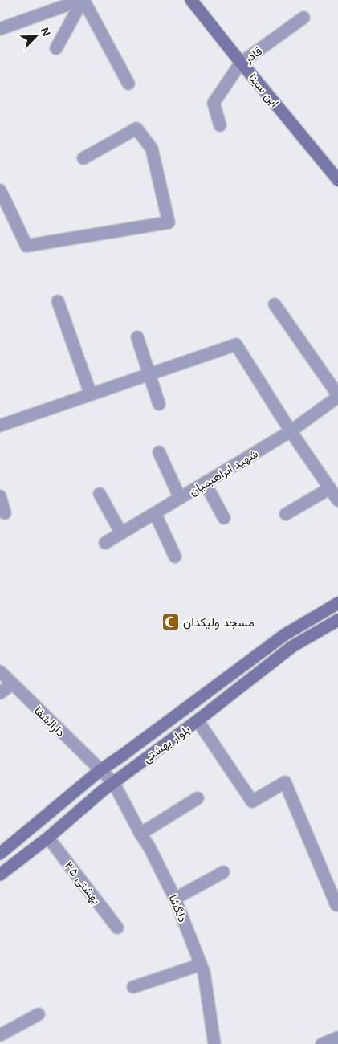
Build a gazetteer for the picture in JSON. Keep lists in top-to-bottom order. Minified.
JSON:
{"streets":{"main road":["ابن سینا","بلوار بهشتی"],"street":["قادر","شهید ابراهیمیان","دارالشفا","بهشتی ۳۵","دلگشا"]},"crossings":[["قادر","ابن سینا"],["دارالشفا","بلوار بهشتی"],["دارالشفا","دلگشا"],["بلوار بهشتی","بهشتی ۳۵"],["بلوار بهشتی","دلگشا"]],"places":{"mosque":["مسجد ولیکدان"]},"north":"top right"}
